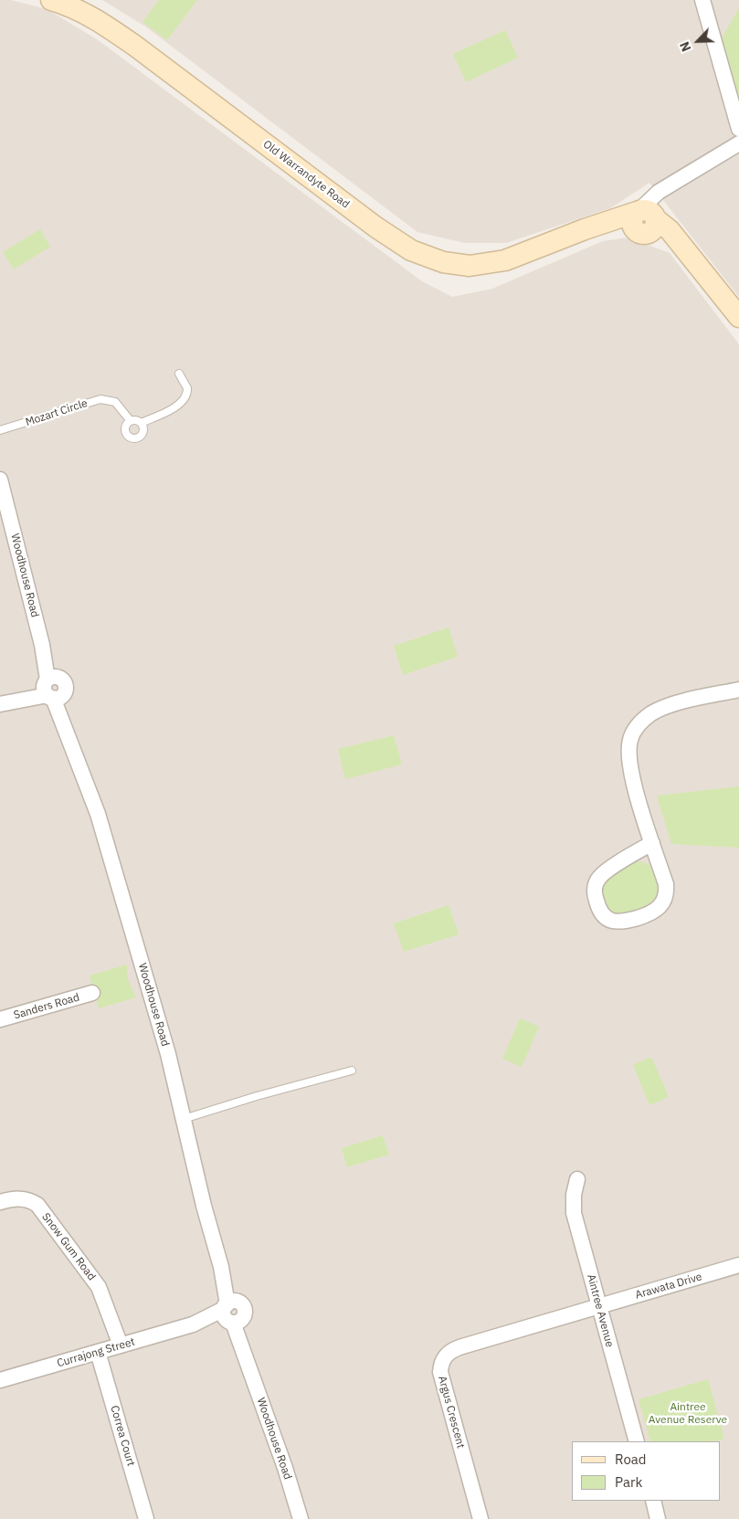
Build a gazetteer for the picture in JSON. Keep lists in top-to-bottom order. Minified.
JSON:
{"streets":{"main road":["Old Warrandyte Road"],"street":["Woodhouse Road","Sanders Road","Snow Gum Road","Arawata Drive","Aintree Avenue","Currajong Street","Argus Crescent","Correa Court"],"lane":["Mozart Circle"]},"crossings":[["Woodhouse Road","Currajong Street"],["Snow Gum Road","Currajong Street"],["Arawata Drive","Aintree Avenue"],["Arawata Drive","Argus Crescent"],["Aintree Avenue","Argus Crescent"],["Currajong Street","Correa Court"]],"parks":["Aintree Avenue Reserve"],"legend":["Road","Park"],"north":"bottom left"}
